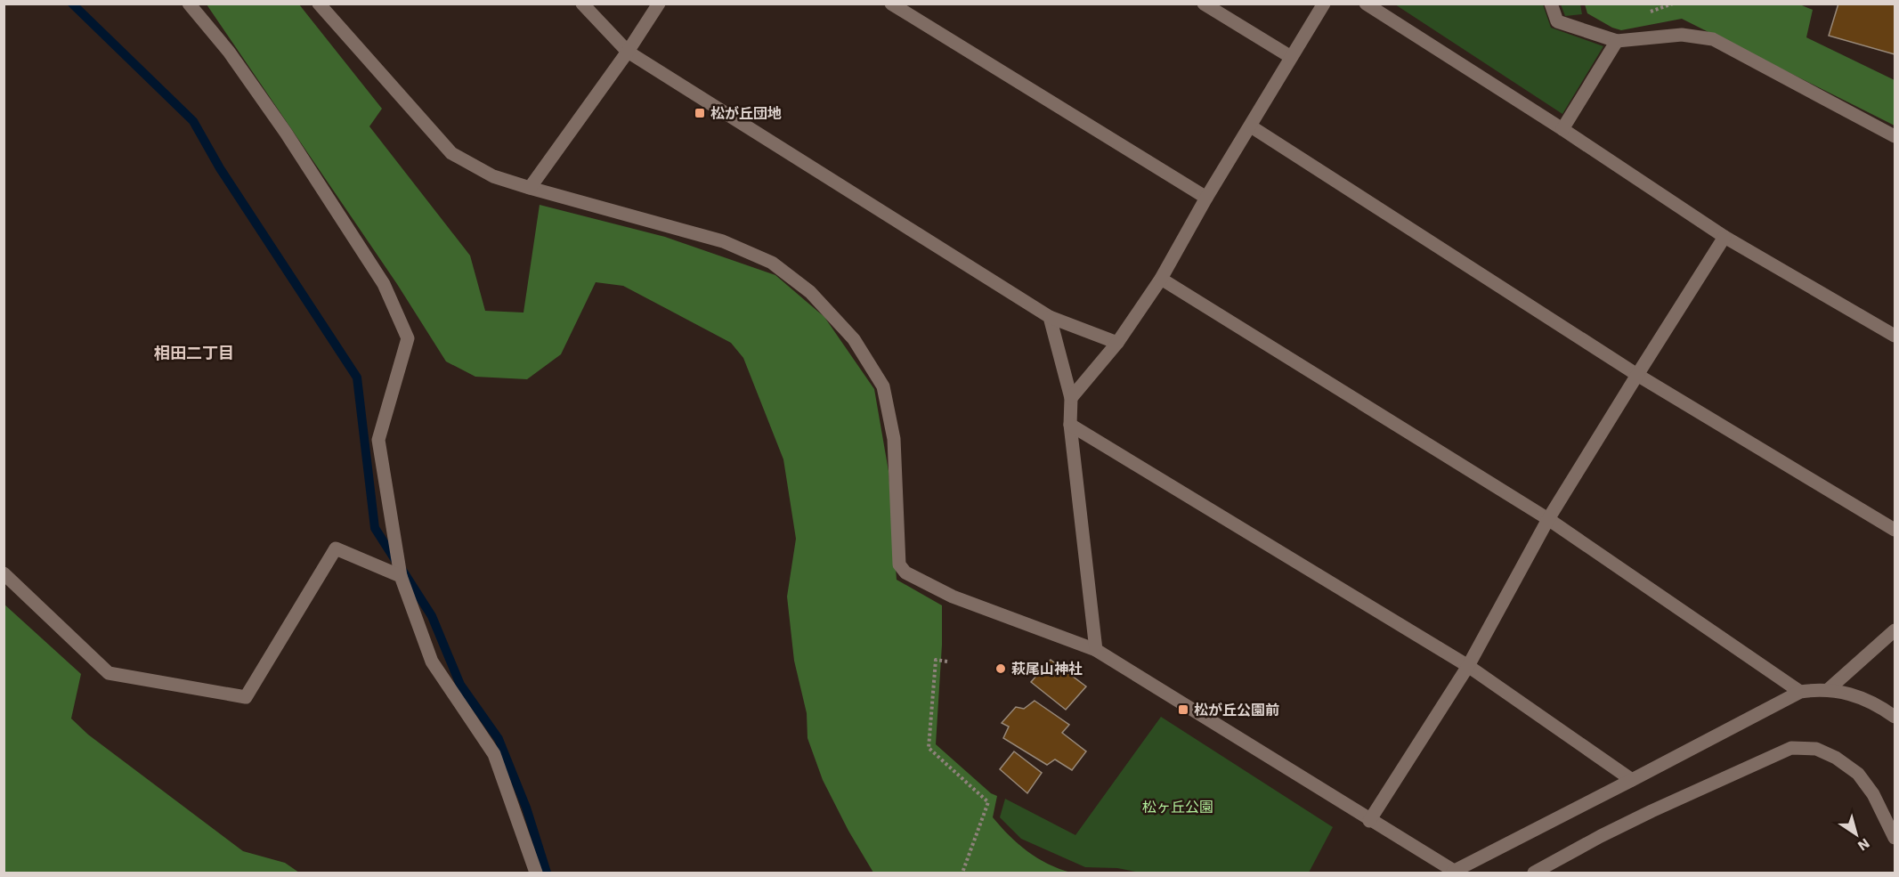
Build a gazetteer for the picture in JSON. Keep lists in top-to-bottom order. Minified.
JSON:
{"districts":["相田二丁目"],"parks":["松ヶ丘公園"],"places":{"transit":["松が丘団地","松が丘公園前"],"other":["萩尾山神社"]},"north":"bottom right"}
